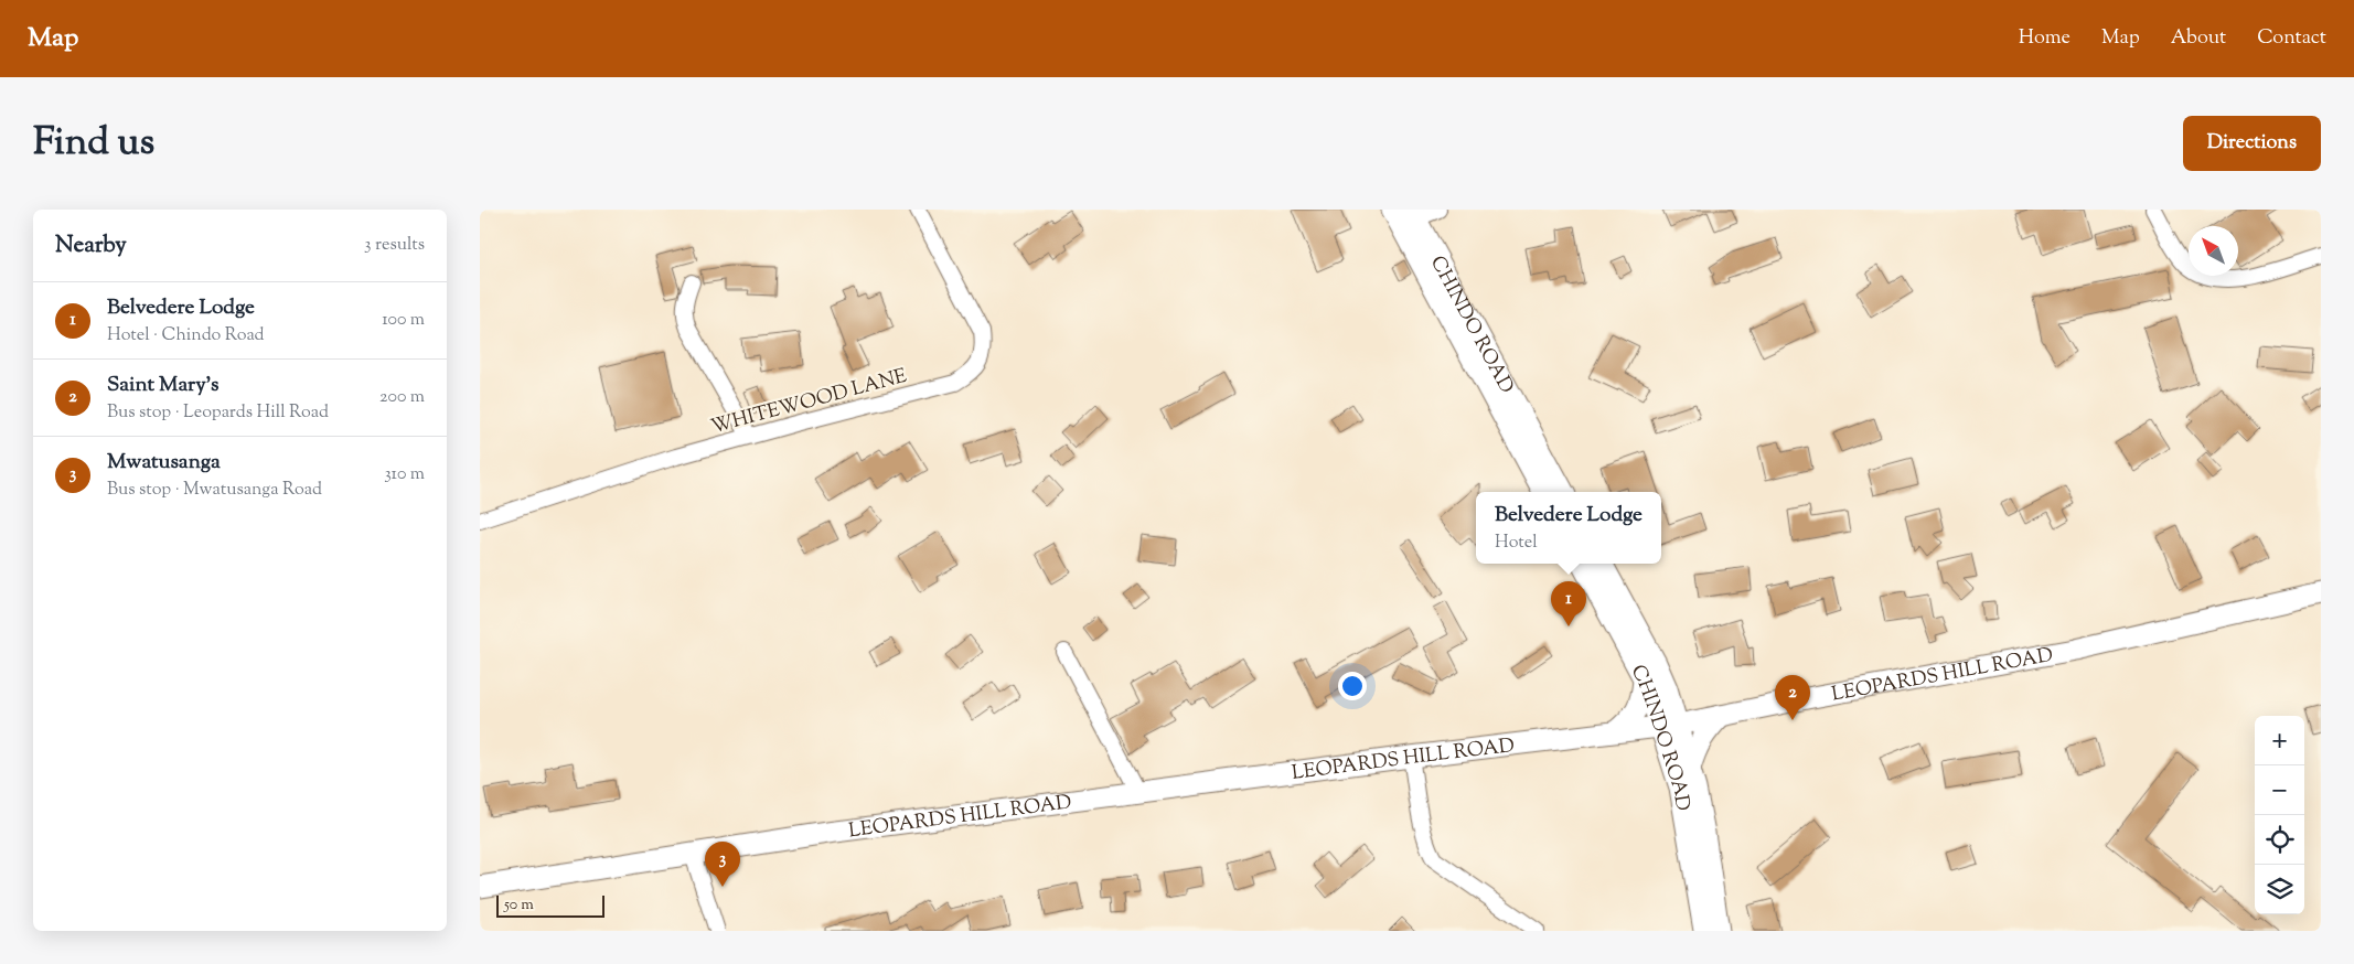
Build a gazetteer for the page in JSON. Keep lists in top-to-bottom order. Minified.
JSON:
{"streets":{"main road":["CHINDO ROAD","LEOPARDS HILL ROAD"],"street":["WHITEWOOD LANE"]},"crossings":[["CHINDO ROAD","LEOPARDS HILL ROAD"]],"scale_bar":"50 m","north":"top left","page":{"header":"Map","nav":["Home","Map","About","Contact"],"title":"Find us","buttons":"Directions","heading":["Nearby","3 results"],"list":[{"mark":"1","name":"Belvedere Lodge","note":"Hotel · Chindo Road","value":"100 m"},{"mark":"2","name":"Saint Mary's","note":"Bus stop · Leopards Hill Road","value":"200 m"},{"mark":"3","name":"Mwatusanga","note":"Bus stop · Mwatusanga Road","value":"310 m"}],"popup":["Belvedere Lodge","Hotel"],"pins":["1","2","3"],"map_buttons":["+","−"],"scale":"50 m"}}
